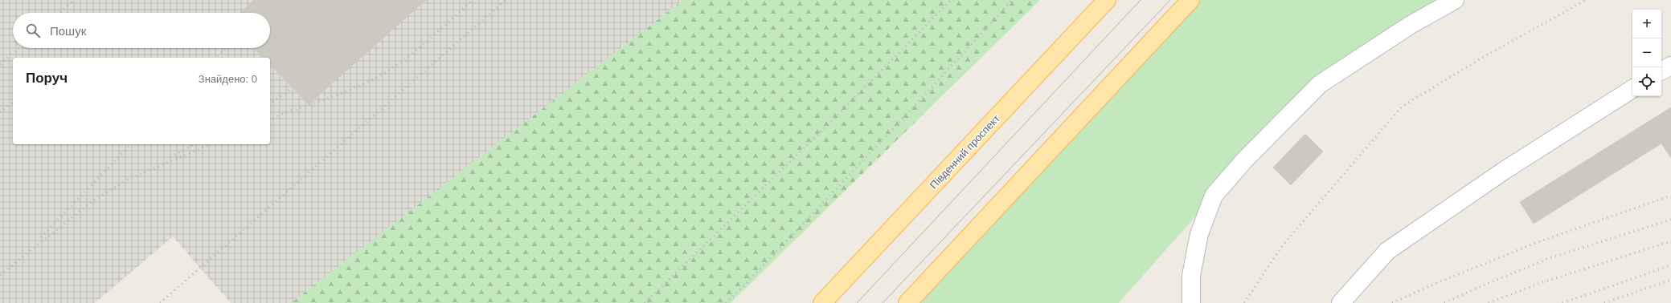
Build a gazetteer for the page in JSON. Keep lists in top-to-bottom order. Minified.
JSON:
{"streets":{"main road":["Південний проспект"]},"page":{"map_buttons":["+","−"],"search":"Пошук","heading":["Поруч","Знайдено: 0"]}}
